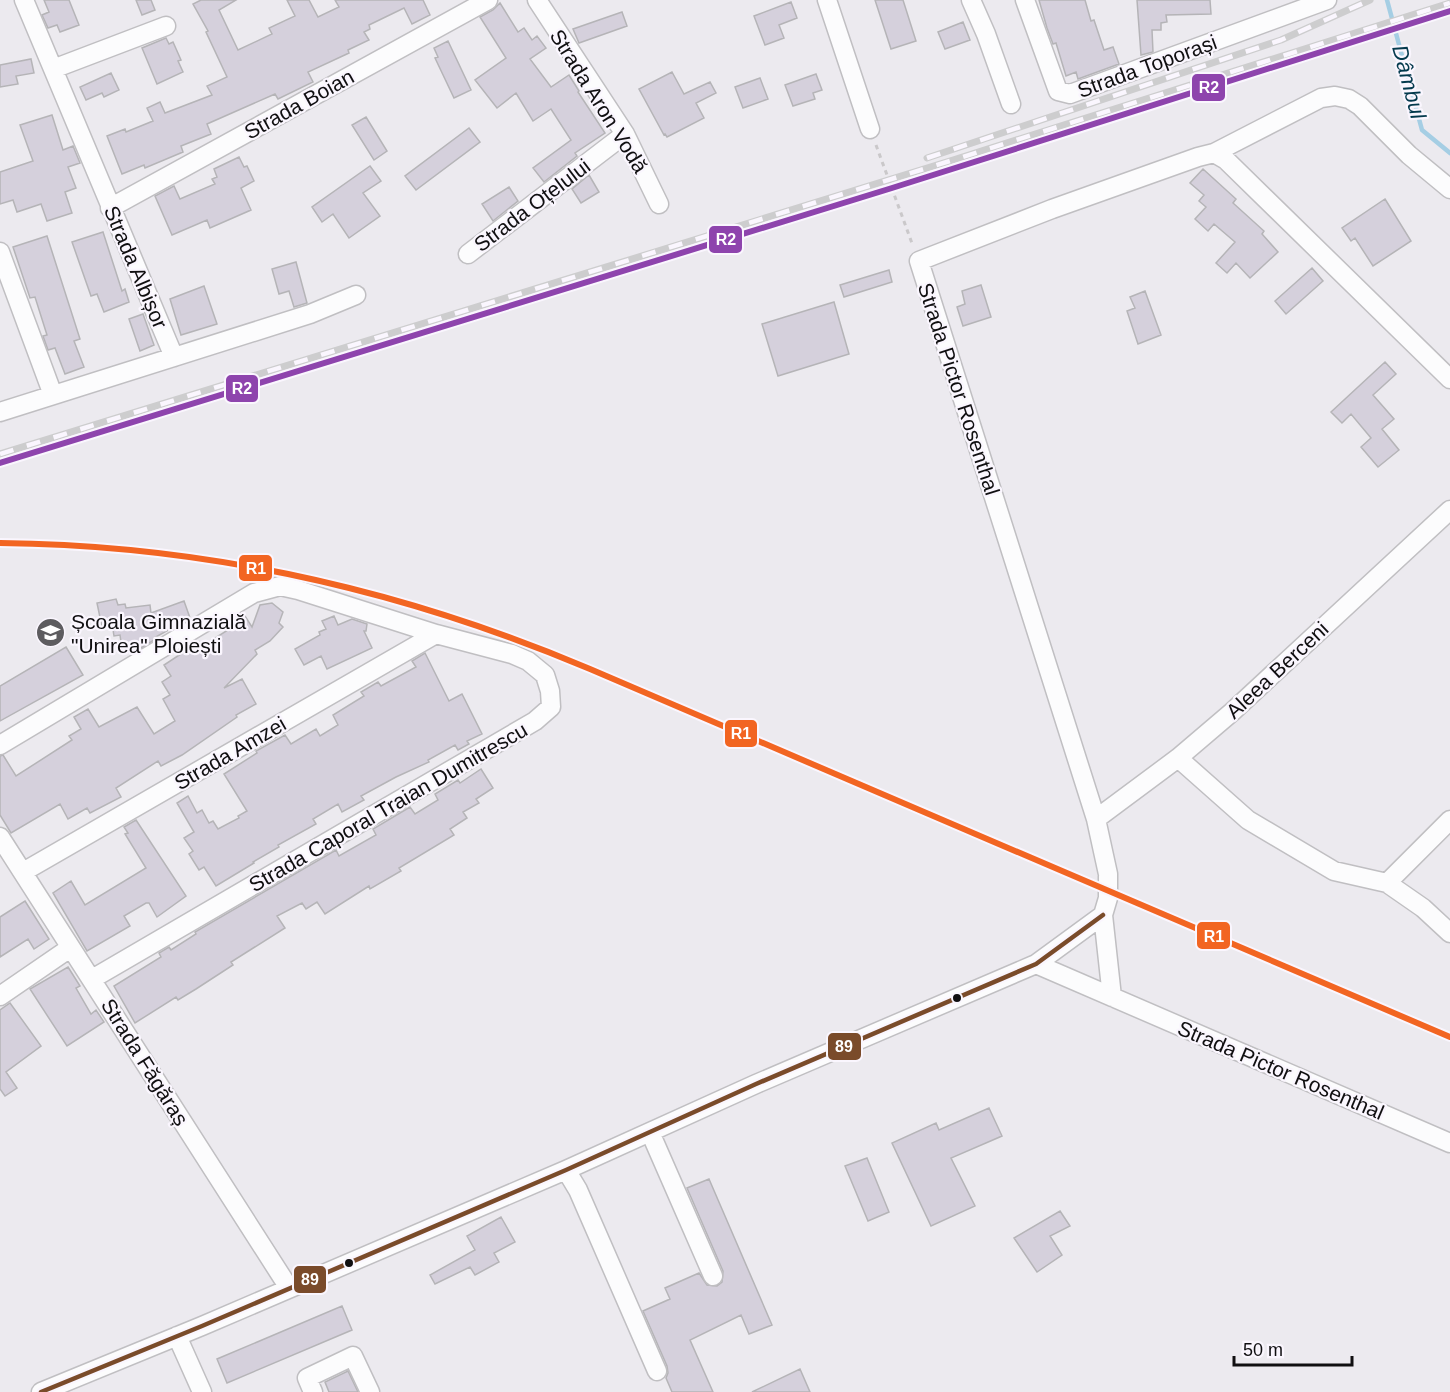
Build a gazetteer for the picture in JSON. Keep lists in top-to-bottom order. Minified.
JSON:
{"streets":{"street":["Strada Toporași","Strada Aron Vodă","Strada Boian","Strada Oțelului","Strada Albișor","Strada Pictor Rosenthal","Aleea Berceni","Strada Amzei","Strada Caporal Traian Dumitrescu","Strada Făgăraș"]},"crossings":[["Strada Aron Vodă","Strada Oțelului"],["Strada Boian","Strada Albișor"],["Strada Pictor Rosenthal","Aleea Berceni"],["Strada Amzei","Strada Caporal Traian Dumitrescu"],["Strada Amzei","Strada Făgăraș"],["Strada Caporal Traian Dumitrescu","Strada Făgăraș"]],"water":["Dâmbul"],"places":{"school or university":["Școala Gimnazială \"Unirea\" Ploiești"]},"lines":["transit line R2","transit line R1","transit line 89"],"scale_bar":"50 m"}
